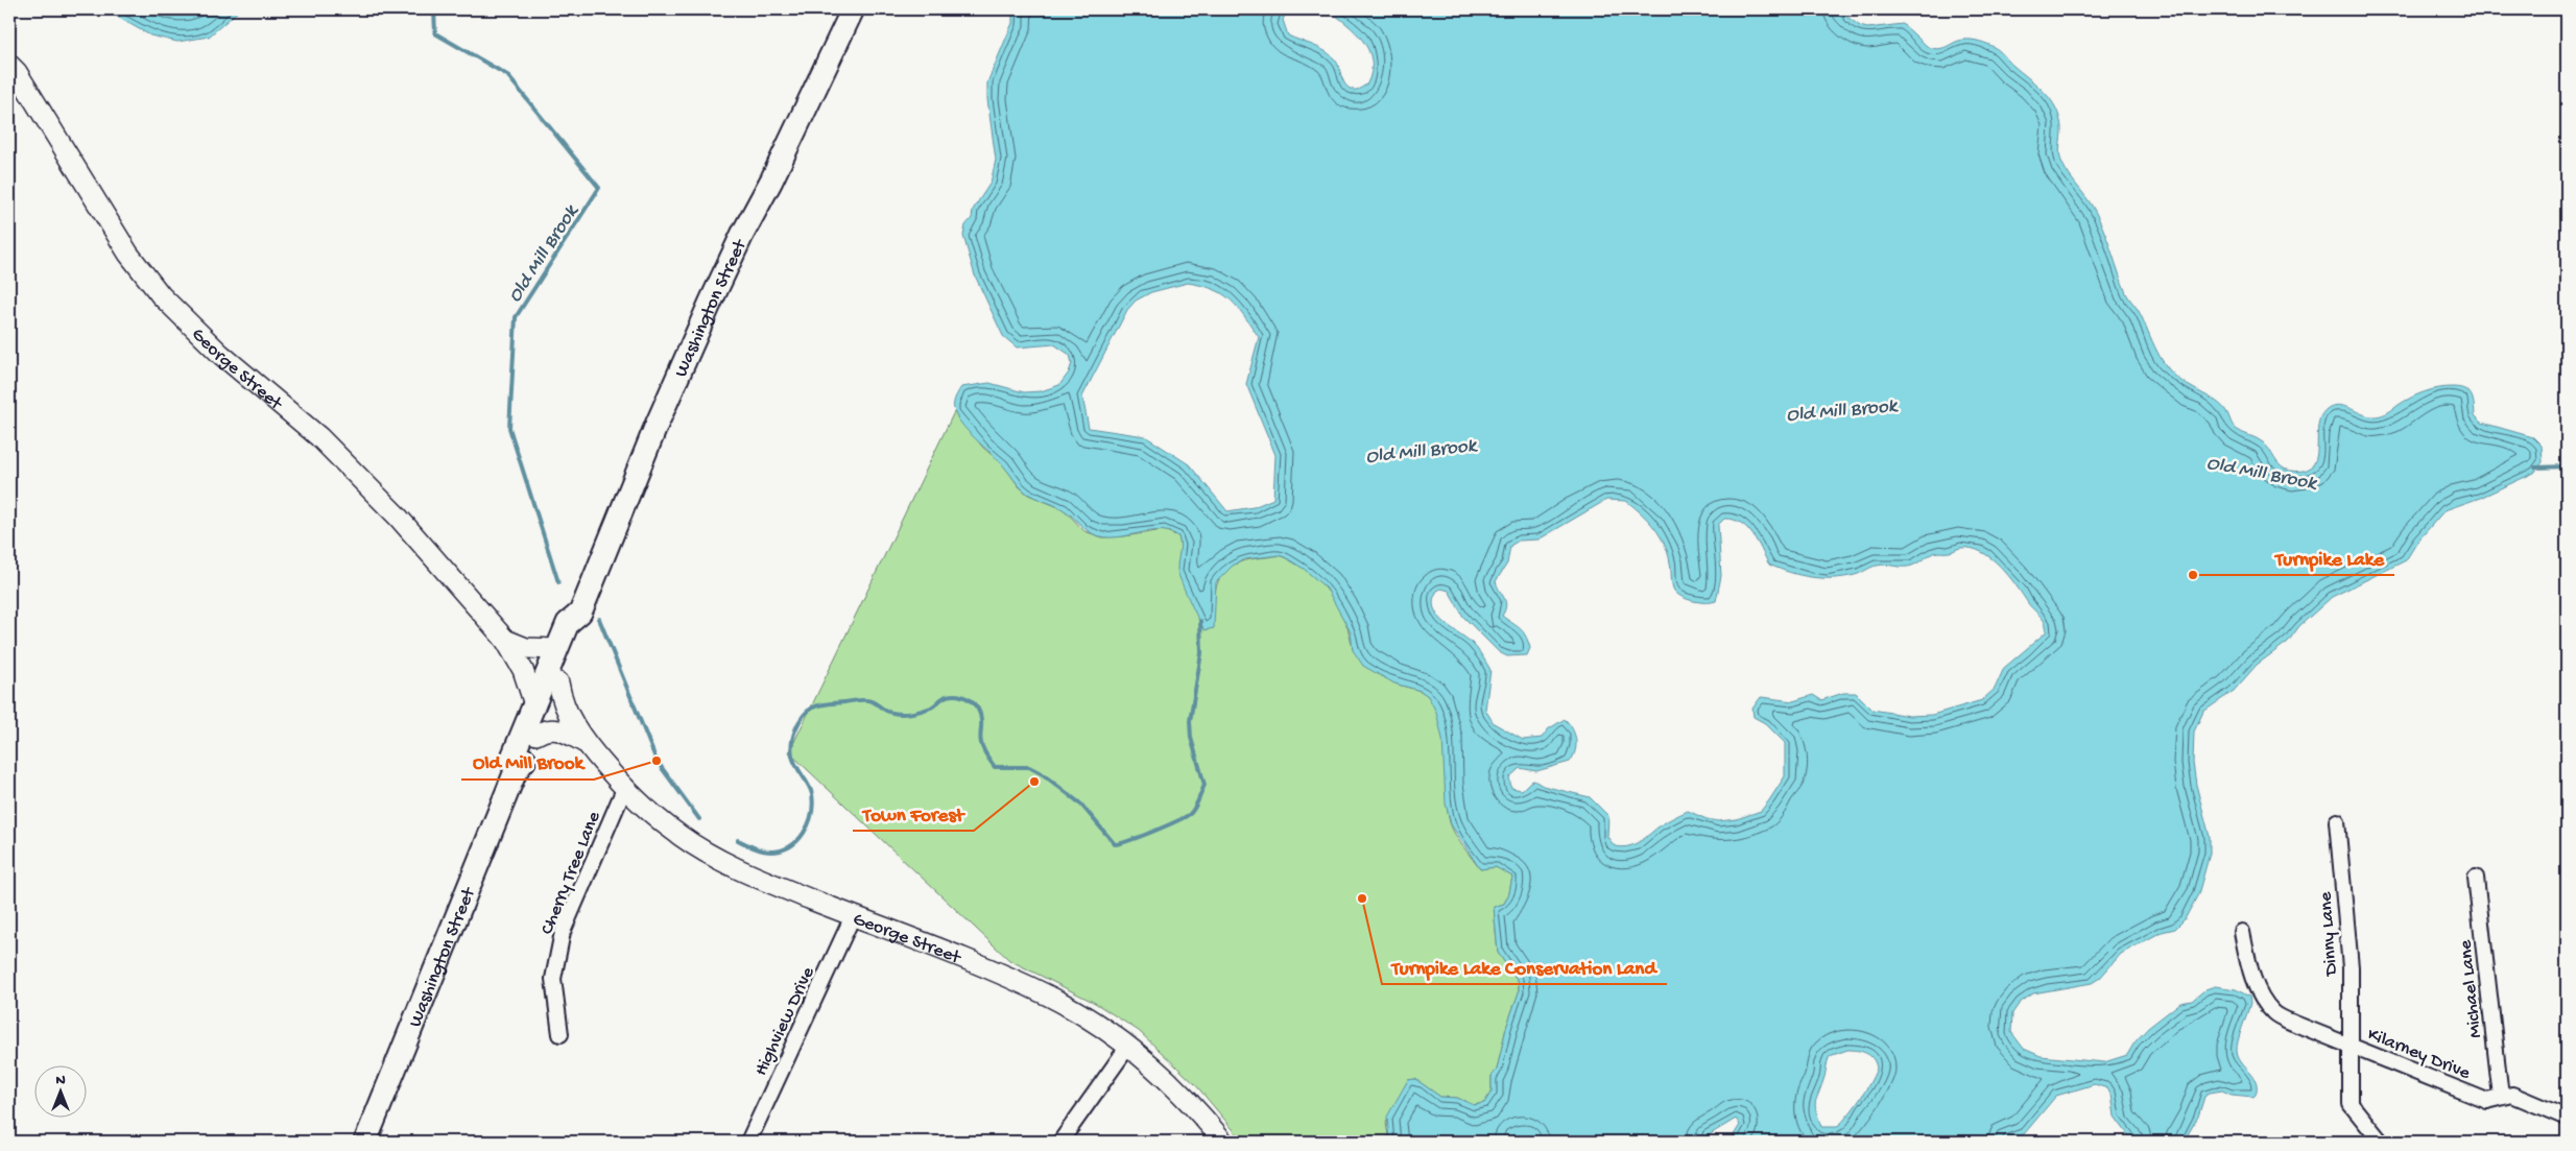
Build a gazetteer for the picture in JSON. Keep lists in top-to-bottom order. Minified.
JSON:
{"streets":{"main road":["Washington Street"],"street":["George Street","Cherry Tree Lane","Dinny Lane","Michael Lane","Highview Drive","Kilarney Drive"]},"crossings":[["Washington Street","George Street"],["George Street","Cherry Tree Lane"],["George Street","Highview Drive"],["Dinny Lane","Kilarney Drive"],["Michael Lane","Kilarney Drive"]],"water":["Old Mill Brook"],"places":["Turnpike Lake","Old Mill Brook","Town Forest","Turnpike Lake Conservation Land"],"north":"top"}
